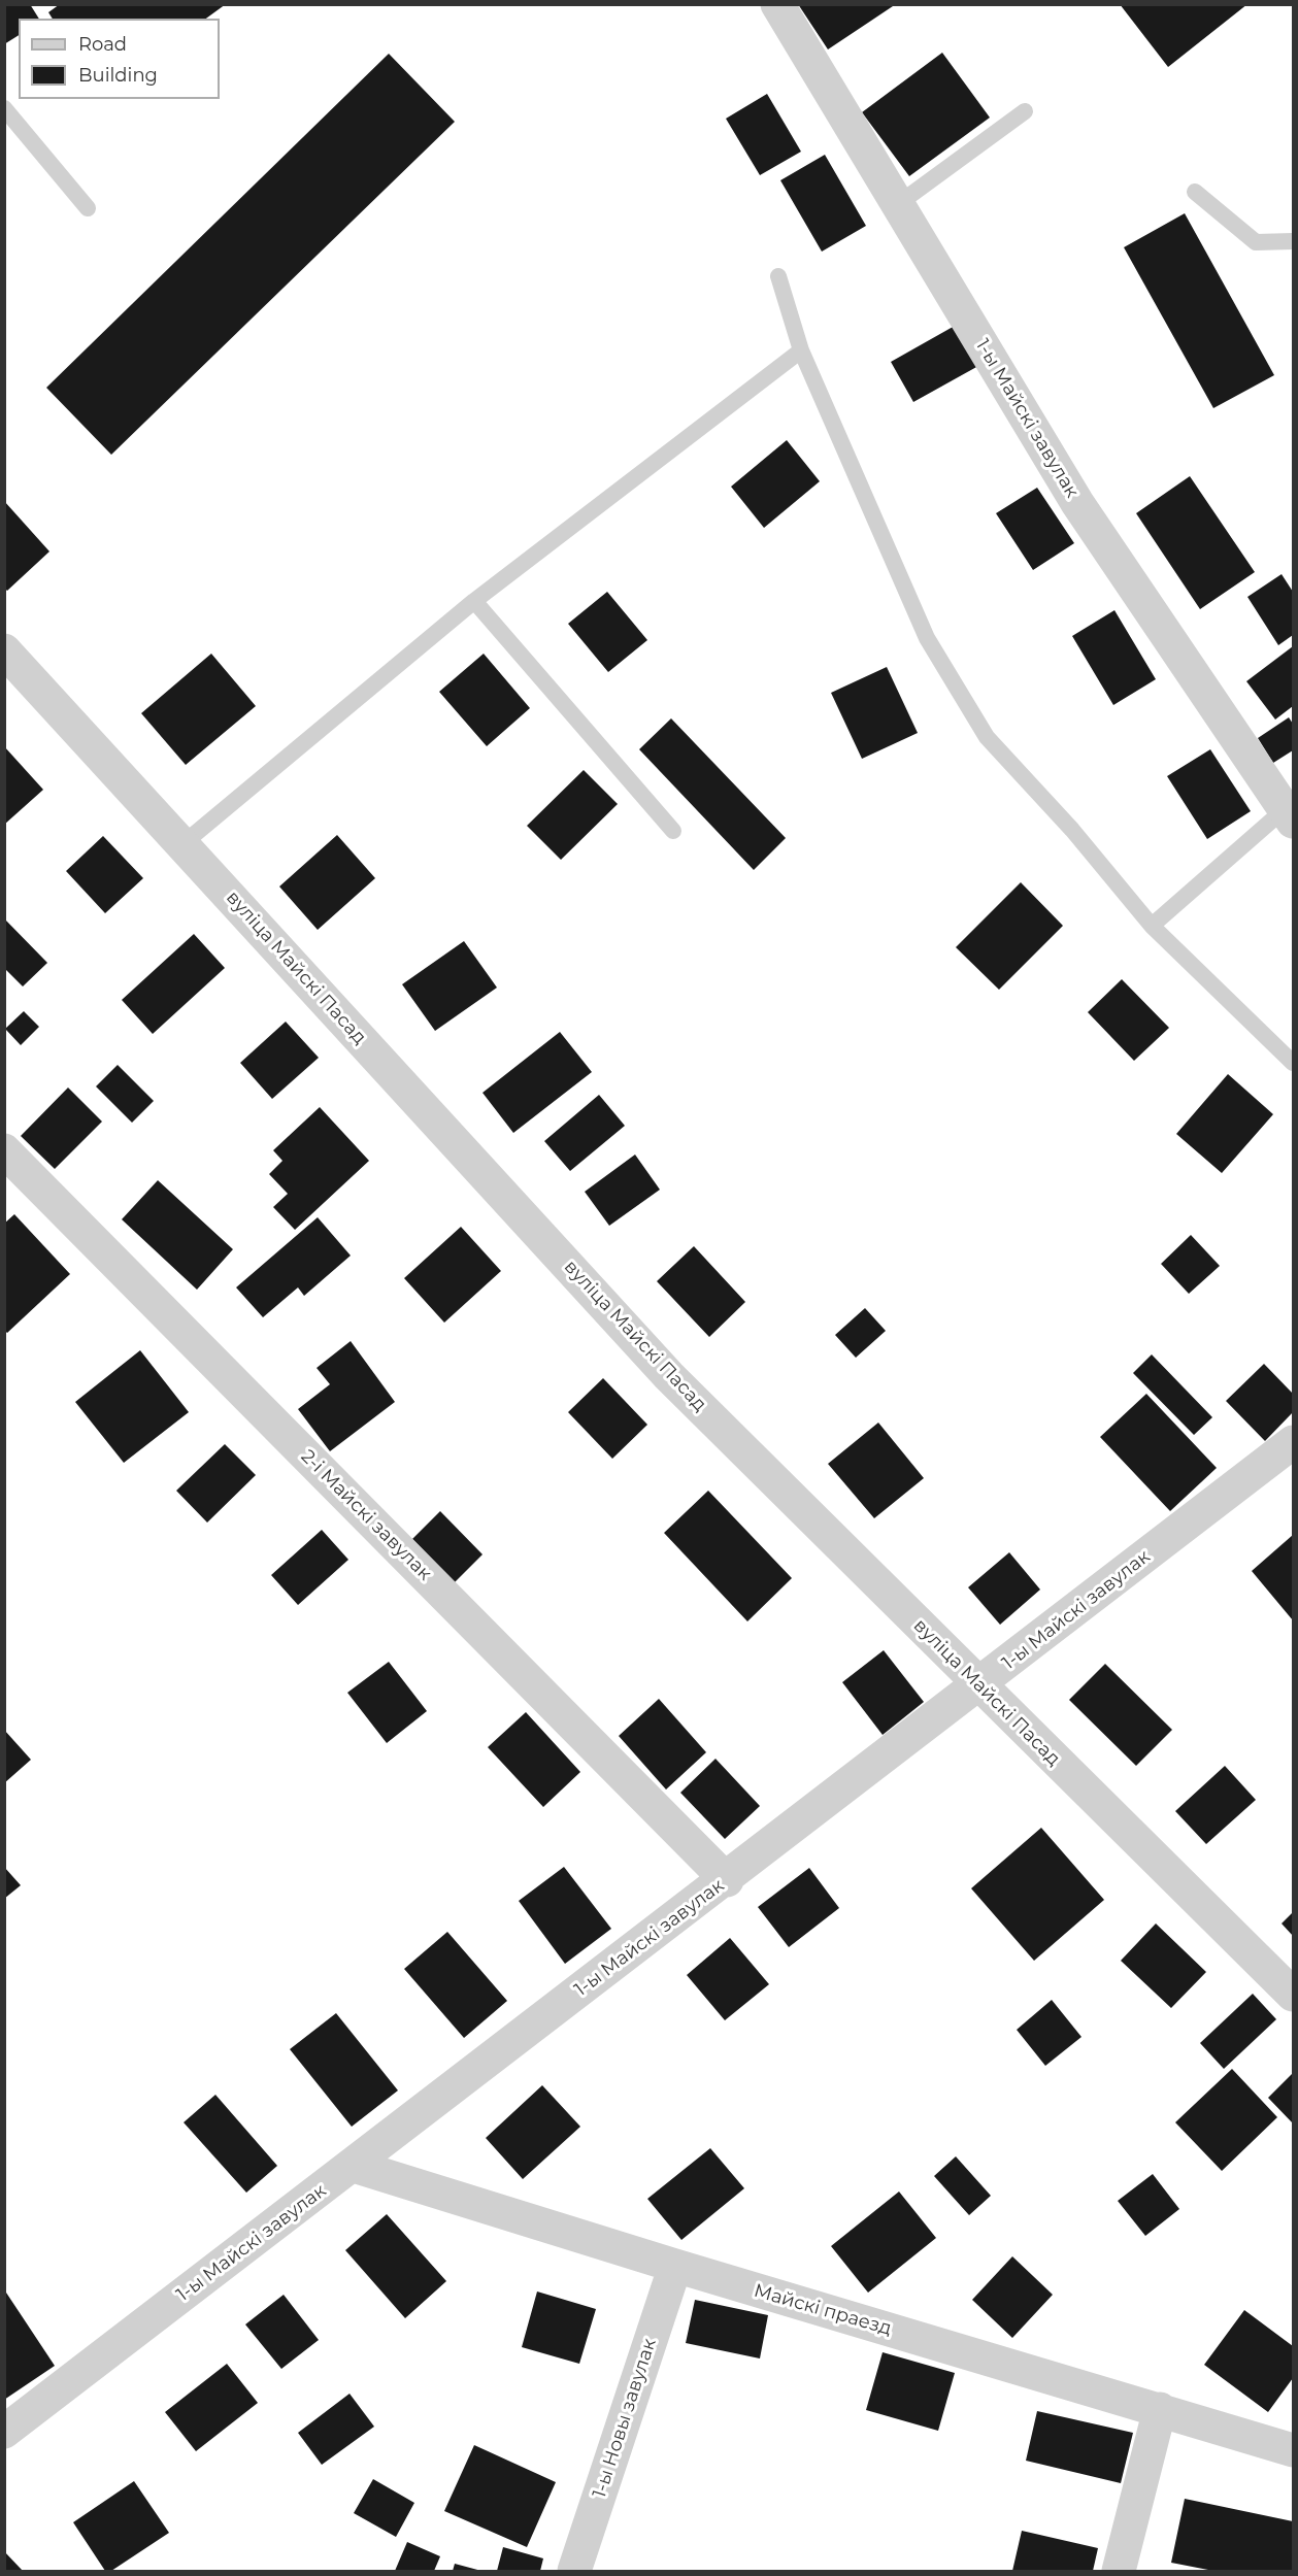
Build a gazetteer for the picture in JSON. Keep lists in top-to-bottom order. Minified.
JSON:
{"streets":{"street":["1-ы Майскі завулак","вуліца Майскі Пасад","2-і Майскі завулак","Майскі праезд","1-ы Новы завулак"]},"crossings":[["1-ы Майскі завулак","вуліца Майскі Пасад"],["1-ы Майскі завулак","2-і Майскі завулак"],["1-ы Майскі завулак","Майскі праезд"],["Майскі праезд","1-ы Новы завулак"]],"legend":["Road","Building"]}
